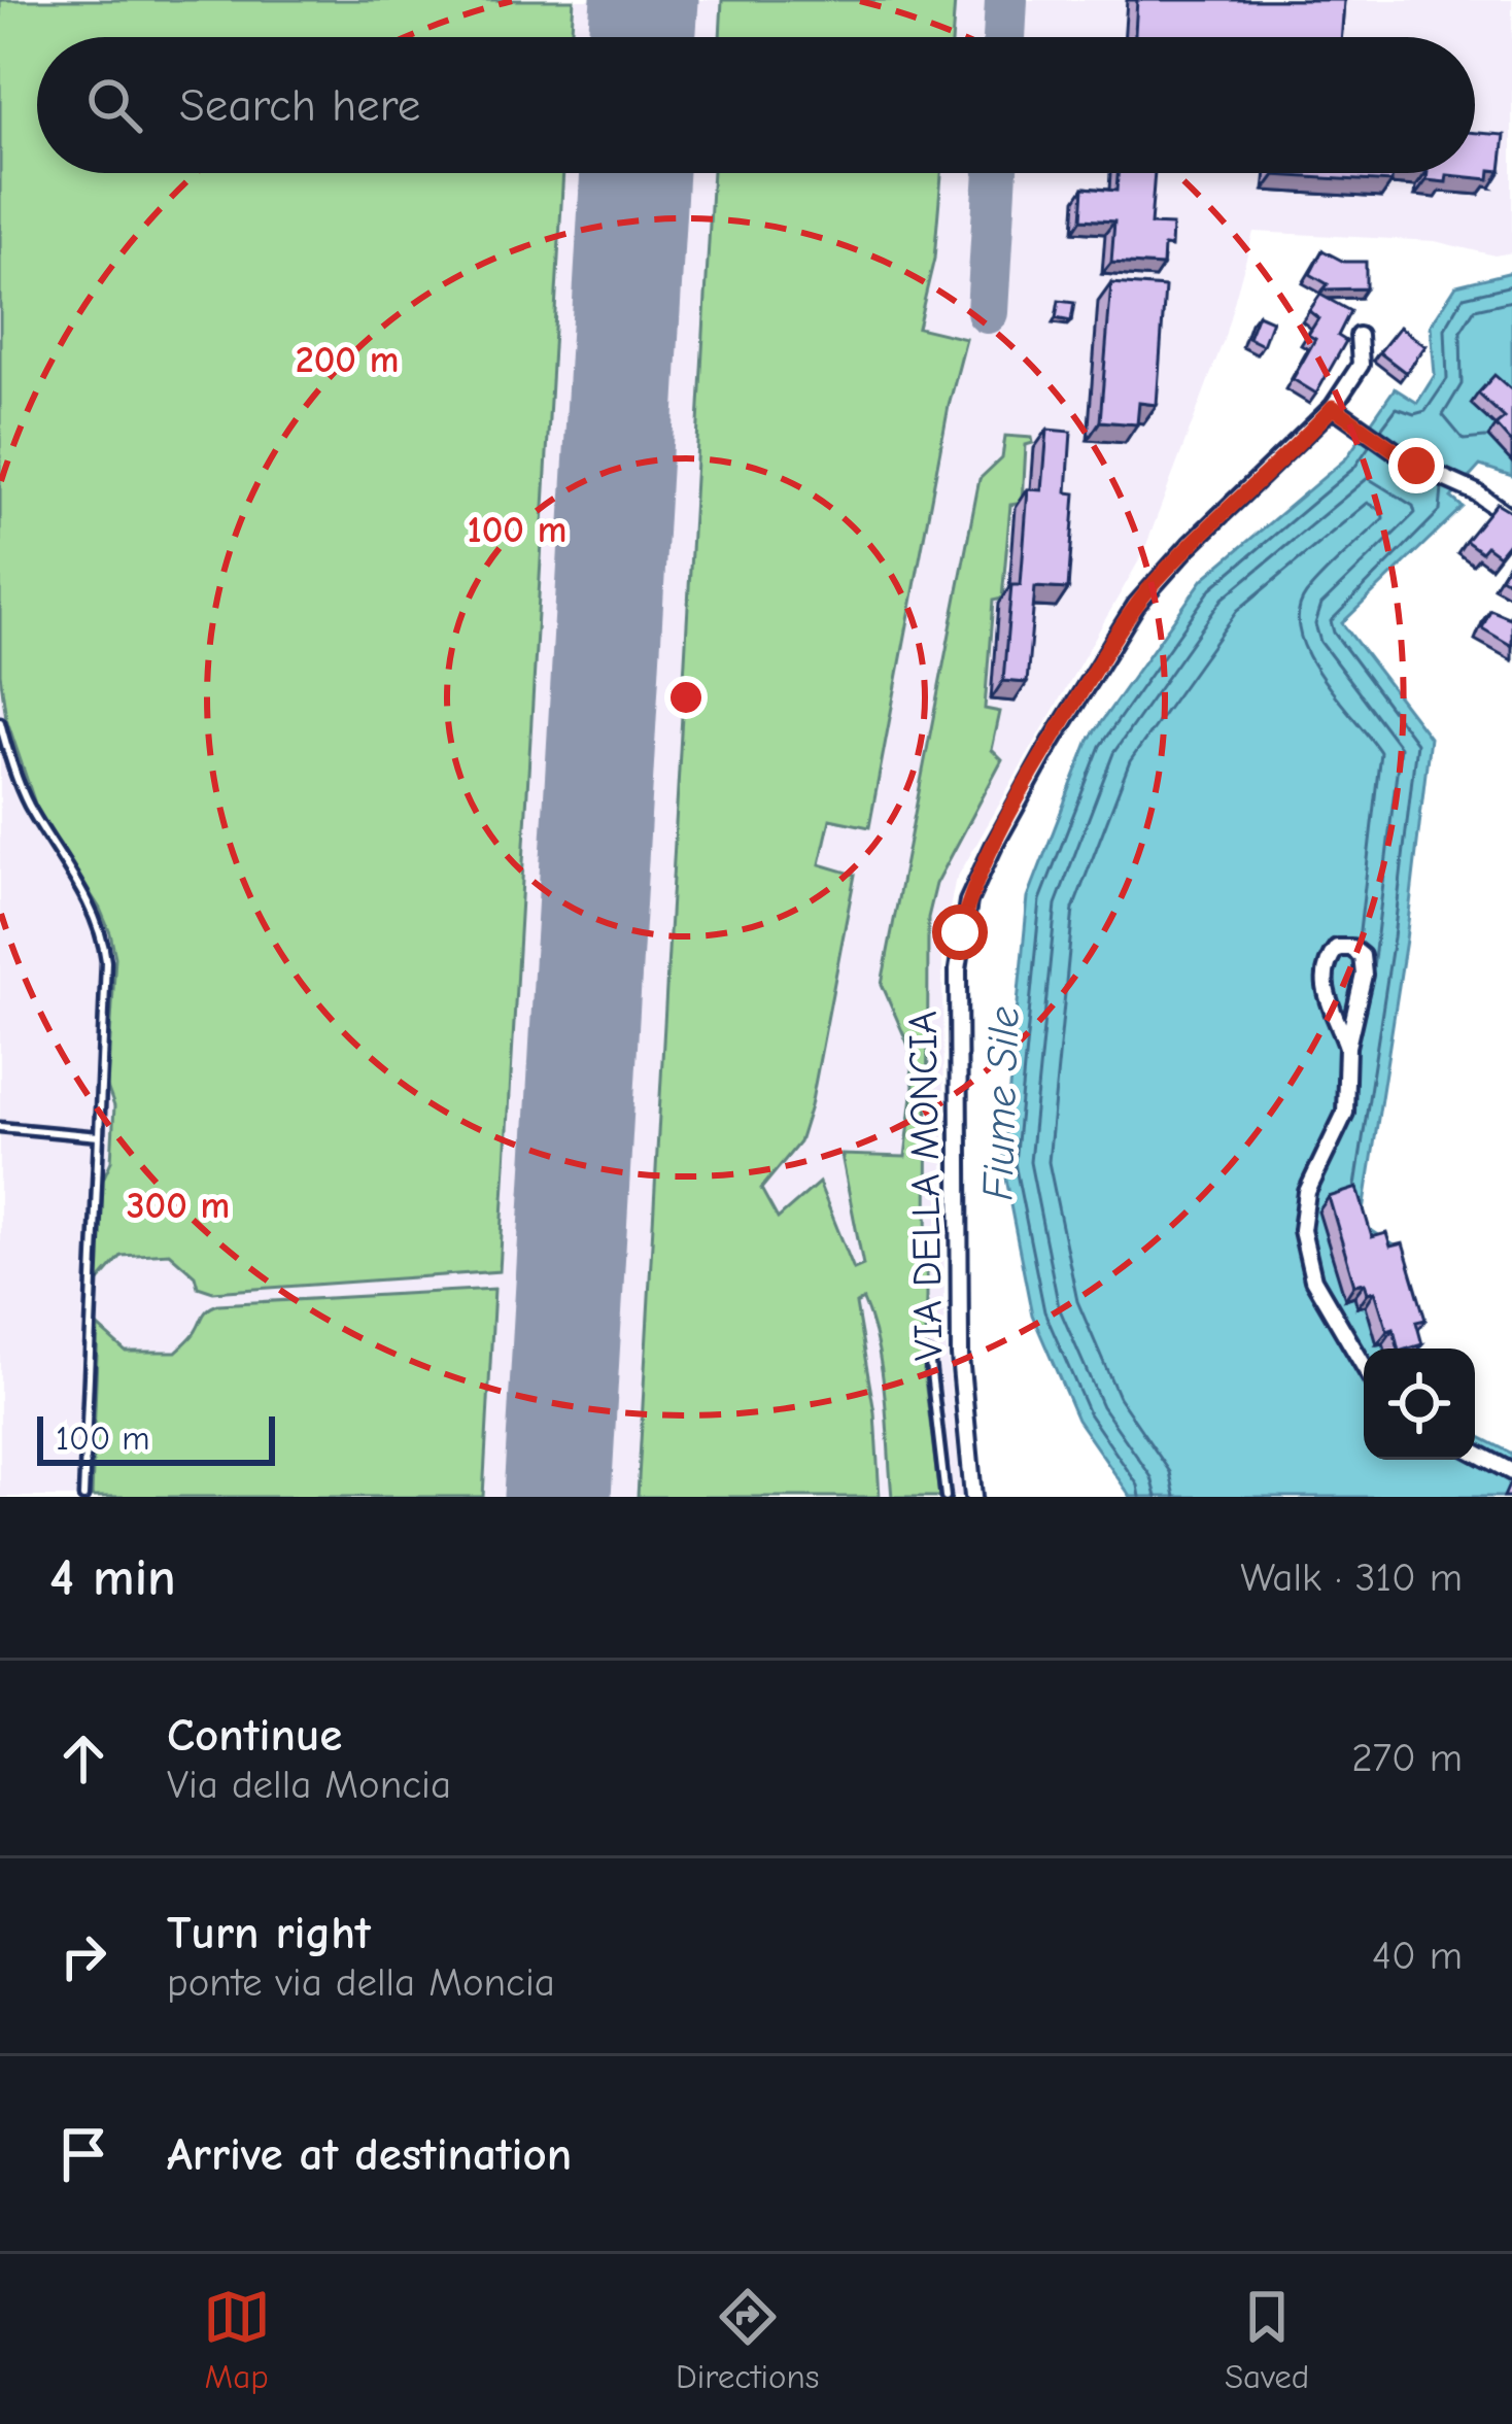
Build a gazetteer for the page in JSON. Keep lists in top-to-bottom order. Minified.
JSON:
{"streets":{"street":["VIA DELLA MONCIA"]},"water":["Fiume Sile"],"scale_bar":"100 m","page":{"search":"Search here","scale":"100 m","heading":["4 min","Walk · 310 m"],"list":[["Continue","Via della Moncia","270 m"],["Turn right","ponte via della Moncia","40 m"],"Arrive at destination"],"nav":["Map","Directions","Saved"]},"rings":["200 m","100 m","300 m"]}
